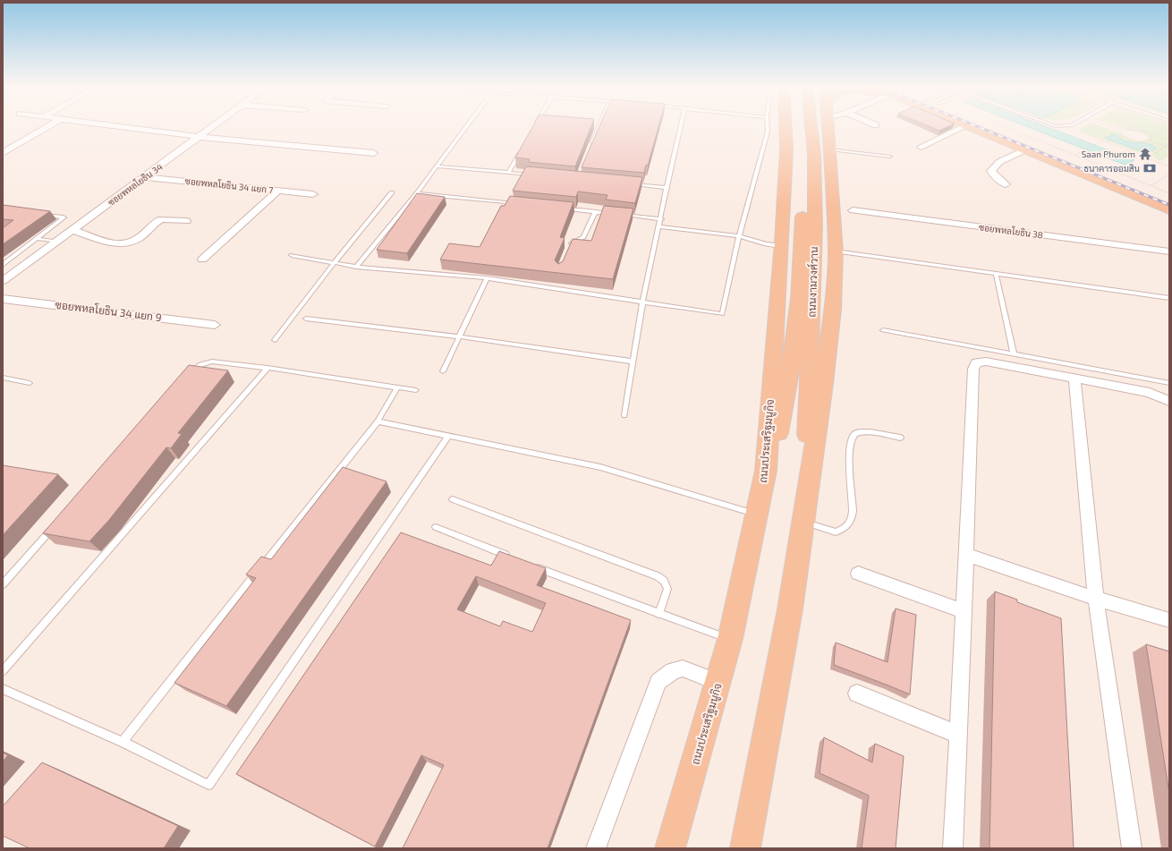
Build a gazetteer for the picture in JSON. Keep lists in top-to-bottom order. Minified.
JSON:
{"streets":{"main road":["ถนนงามวงศ์วาน","ถนนประเสริฐมนูกิจ"],"street":["ซอยพหลโยธิน 34","ซอยพหลโยธิน 34 แยก 7","ซอยพหลโยธิน 38","ซอยพหลโยธิน 34 แยก 9"]},"crossings":[["ซอยพหลโยธิน 34","ซอยพหลโยธิน 34 แยก 7"],["ถนนงามวงศ์วาน","ถนนประเสริฐมนูกิจ"]],"places":{"temple":["Saan Phurom"],"bank":["ธนาคารออมสิน"]}}
